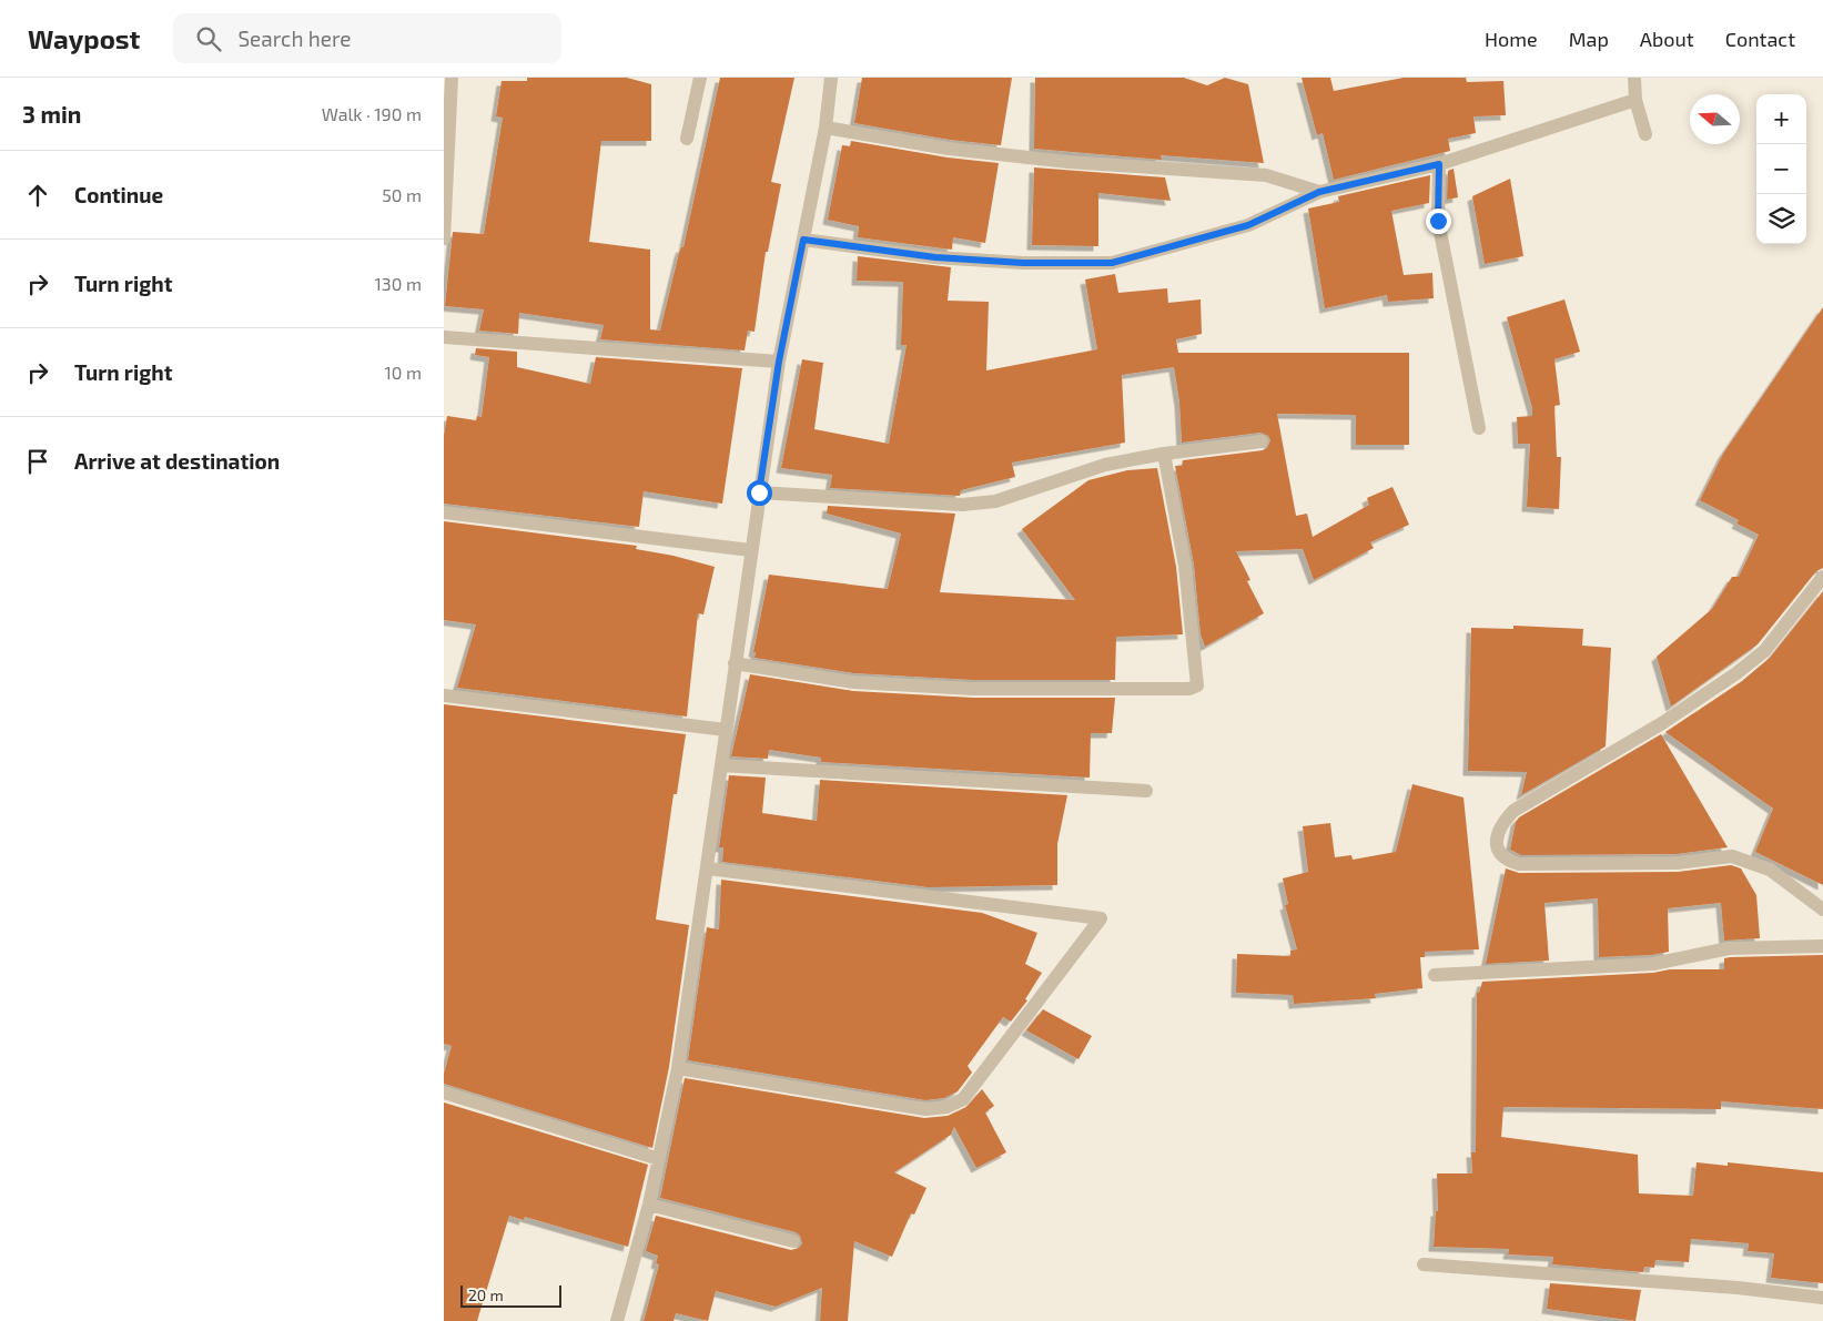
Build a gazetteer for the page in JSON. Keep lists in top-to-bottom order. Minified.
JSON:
{"scale_bar":"20 m","north":"left","page":{"header":"Waypost","search":"Search here","nav":["Home","Map","About","Contact"],"heading":["3 min","Walk · 190 m"],"map_buttons":["+","−"],"list":[["Continue","50 m"],["Turn right","130 m"],["Turn right","10 m"],"Arrive at destination"],"scale":"20 m"}}
